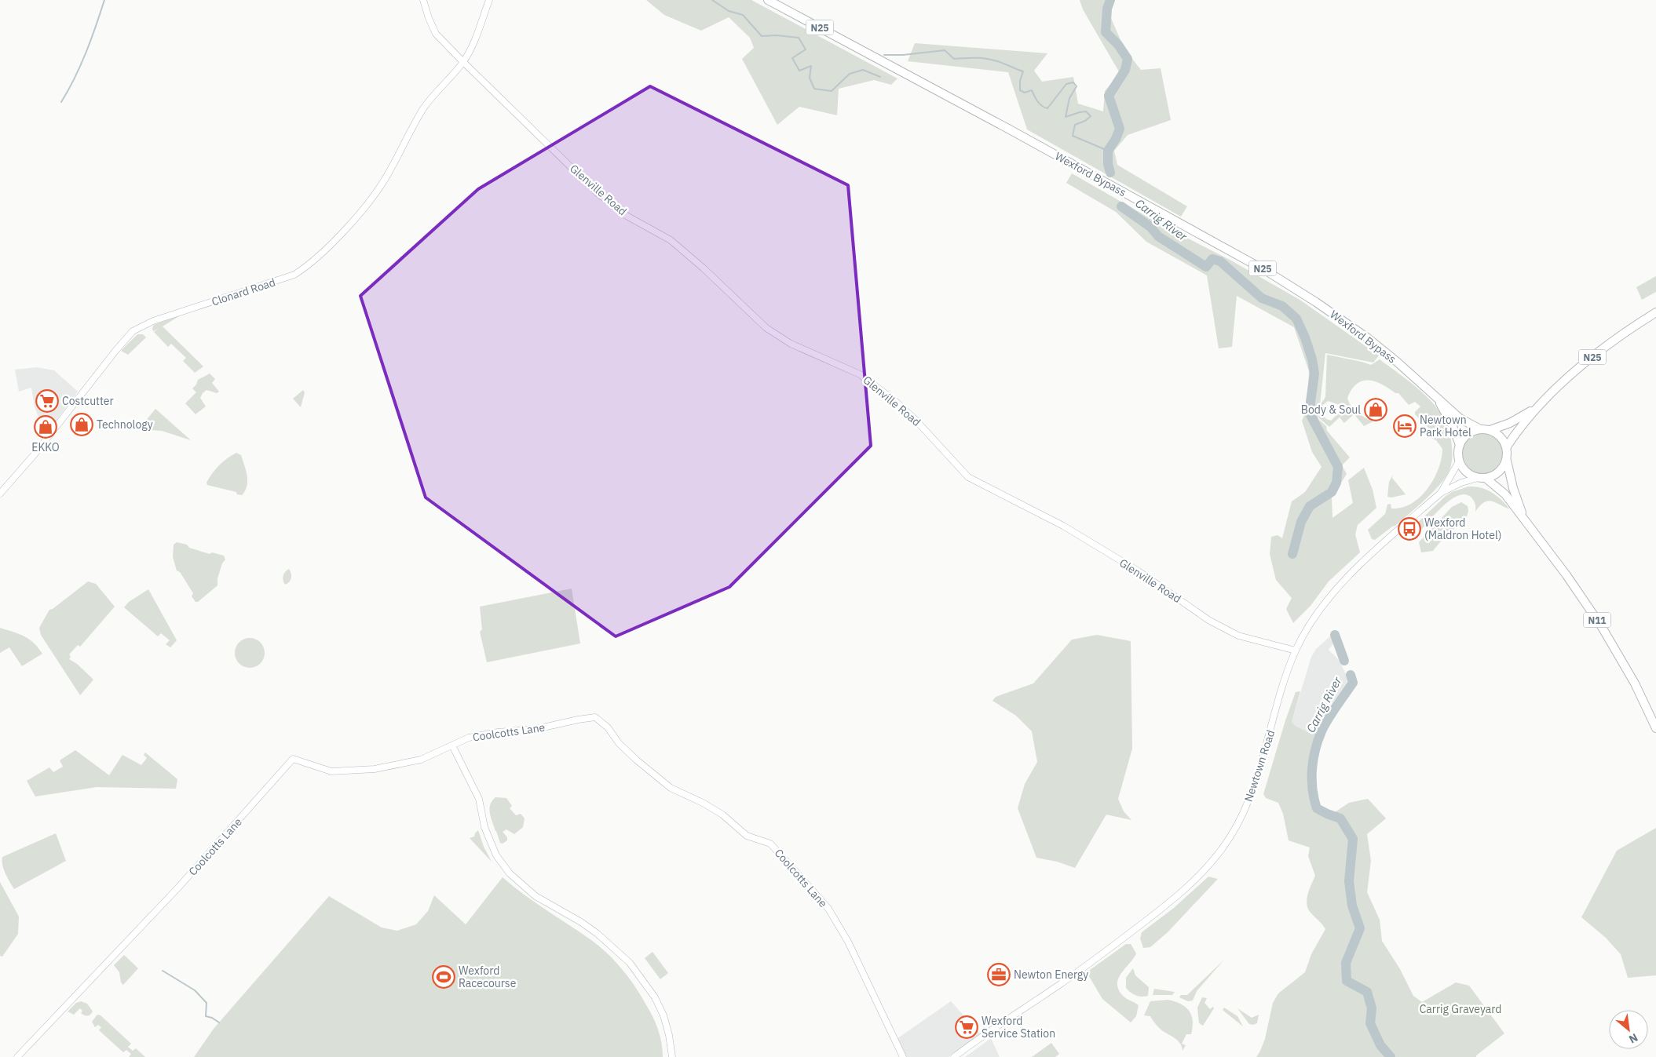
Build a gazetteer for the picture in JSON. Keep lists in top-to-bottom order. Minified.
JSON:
{"streets":{"highway":["N25","Wexford Bypass","N11"],"street":["Glenville Road","Clonard Road","Coolcotts Lane","Newtown Road"]},"crossings":[["N25","Wexford Bypass"],["N25","N11"],["N25","Newtown Road"],["Wexford Bypass","N11"],["Wexford Bypass","Newtown Road"],["Glenville Road","Clonard Road"],["Glenville Road","Newtown Road"],["N11","Newtown Road"]],"water":["Carrig River"],"parks":["Carrig Graveyard"],"places":{"supermarket":["Costcutter","Wexford Service Station"],"shop":["Body & Soul","Technology","EKKO"],"hotel":["Newtown Park Hotel"],"bus stop":["Wexford (Maldron Hotel)"],"office":["Newton Energy"],"sports":["Wexford Racecourse"]},"north":"bottom right"}
